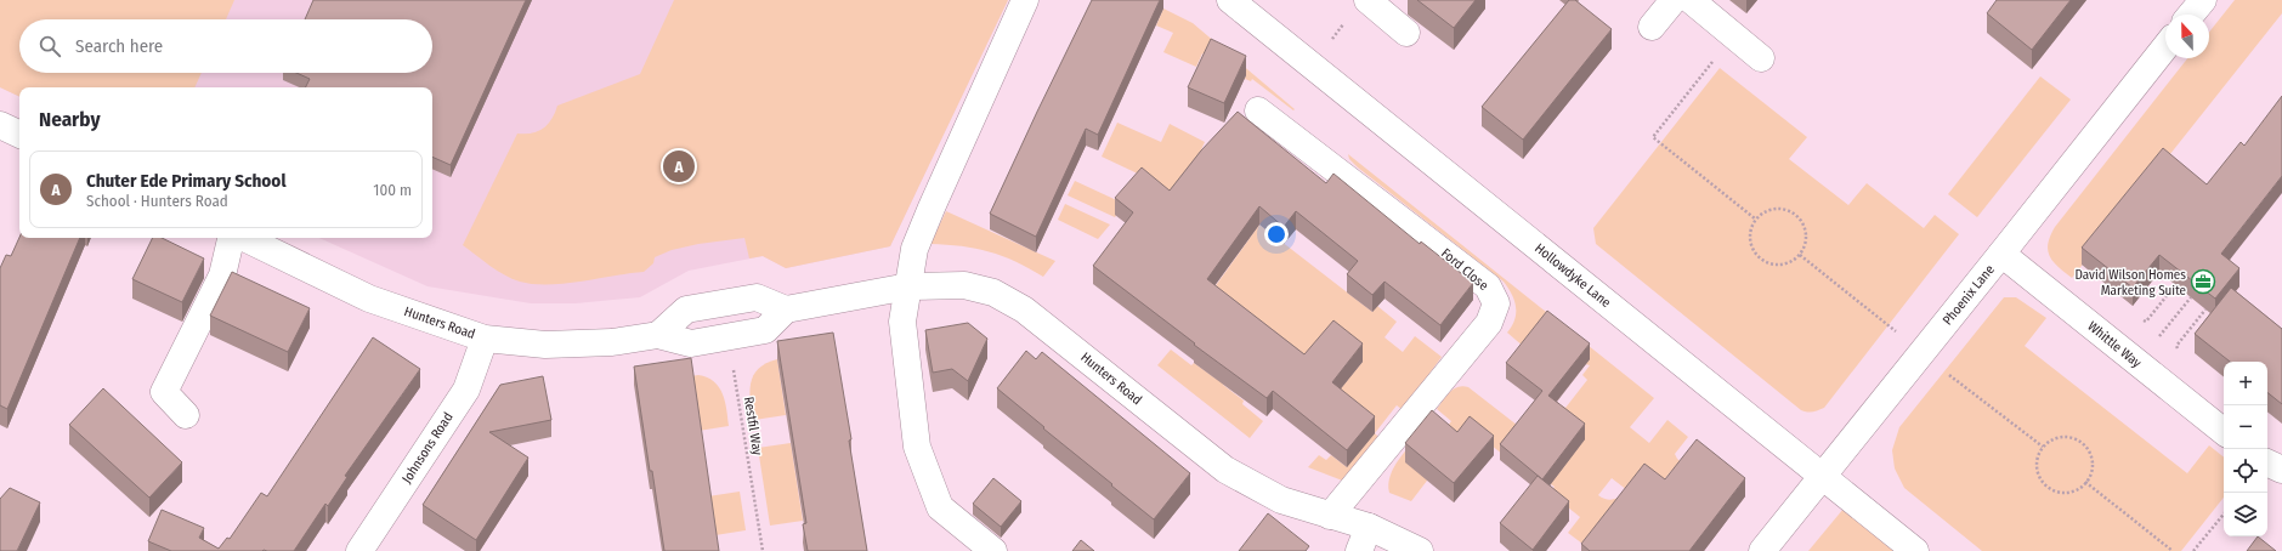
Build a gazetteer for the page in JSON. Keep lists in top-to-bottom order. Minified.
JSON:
{"streets":{"street":["Ford Close","Hollowdyke Lane","Phoenix Lane","Hunters Road","Whittle Way","Johnsons Road"],"path":["Restfil Way"]},"crossings":[["Ford Close","Hunters Road"],["Hollowdyke Lane","Phoenix Lane"],["Phoenix Lane","Whittle Way"],["Hunters Road","Restfil Way"],["Hunters Road","Johnsons Road"]],"places":{"office":["David Wilson Homes Marketing Suite"]},"north":"top","page":{"search":"Search here","heading":"Nearby","pins":"A","list":[{"mark":"A","name":"Chuter Ede Primary School","note":"School · Hunters Road","value":"100 m"}],"map_buttons":["+","−"]}}
